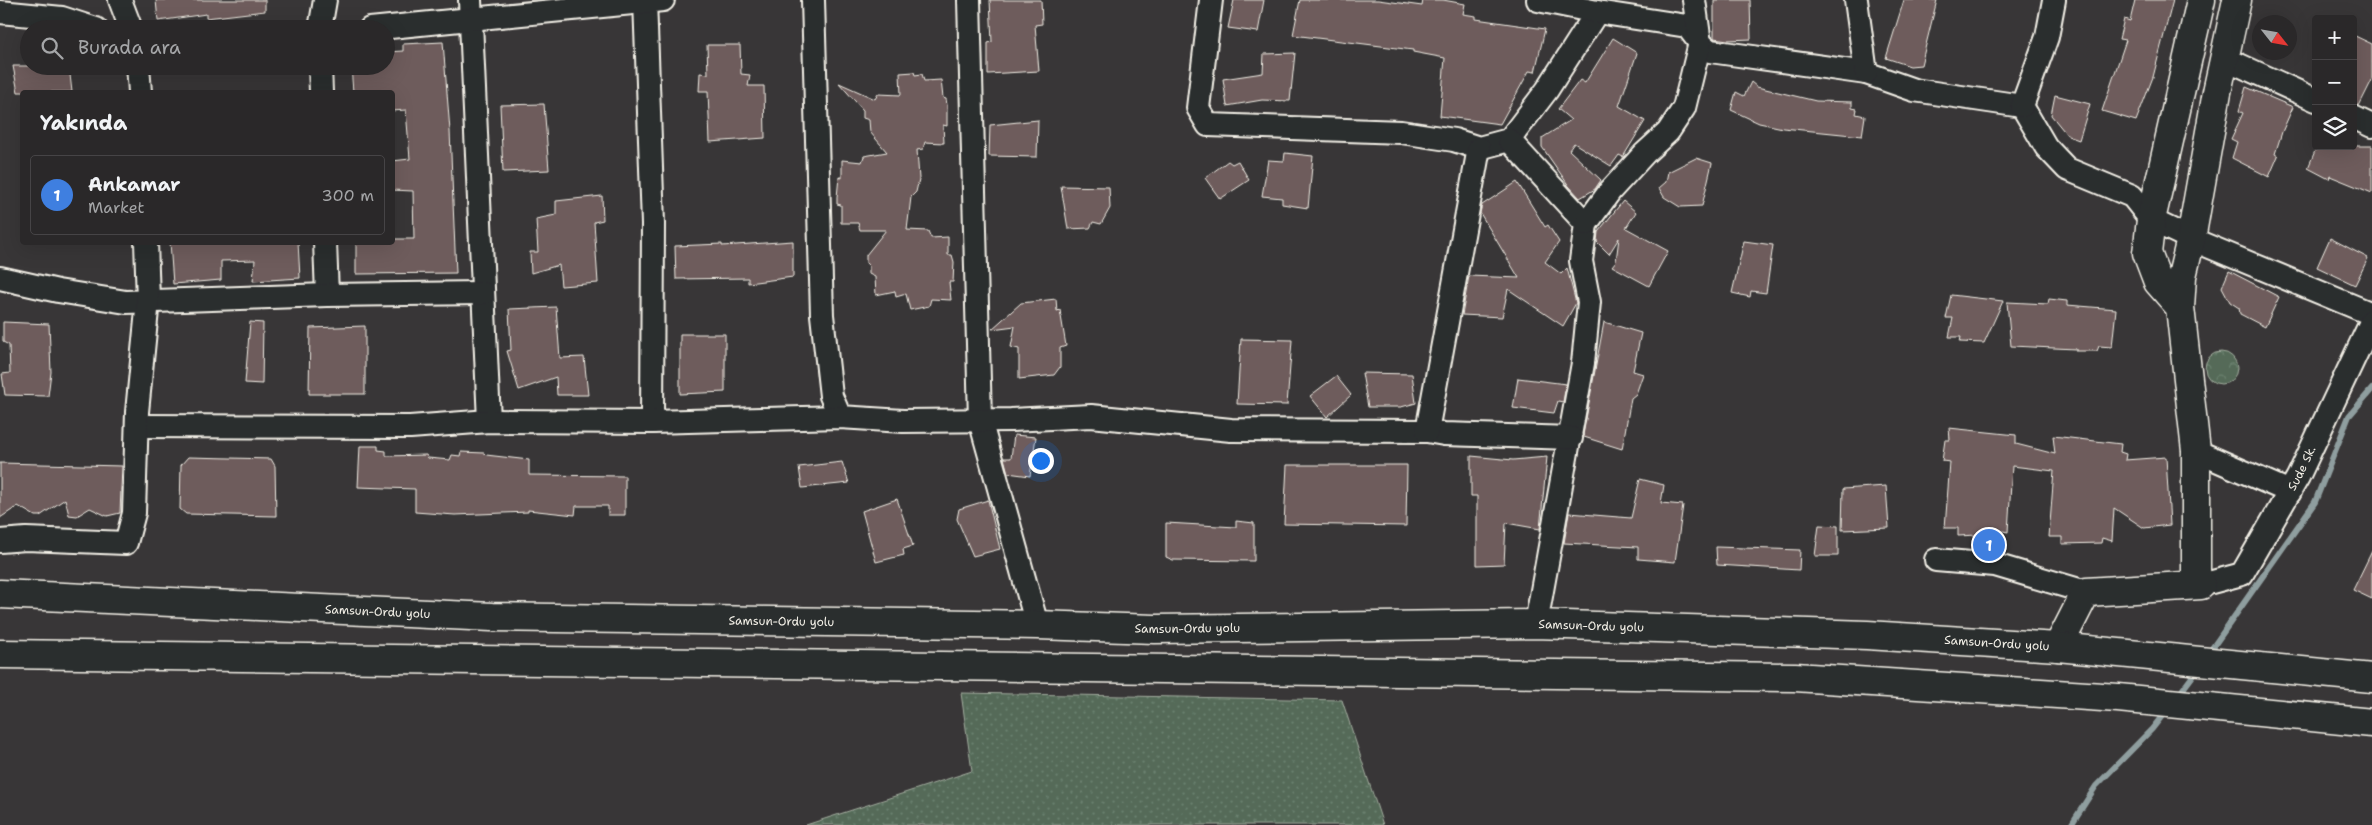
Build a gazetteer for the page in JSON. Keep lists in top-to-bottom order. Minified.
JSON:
{"streets":{"main road":["Samsun-Ordu yolu"],"street":["Sude Sk."]},"north":"bottom right","page":{"map_buttons":["+","−"],"search":"Burada ara","heading":"Yakında","list":[{"mark":"1","name":"Ankamar","note":"Market","value":"300 m"}],"pins":"1"}}
